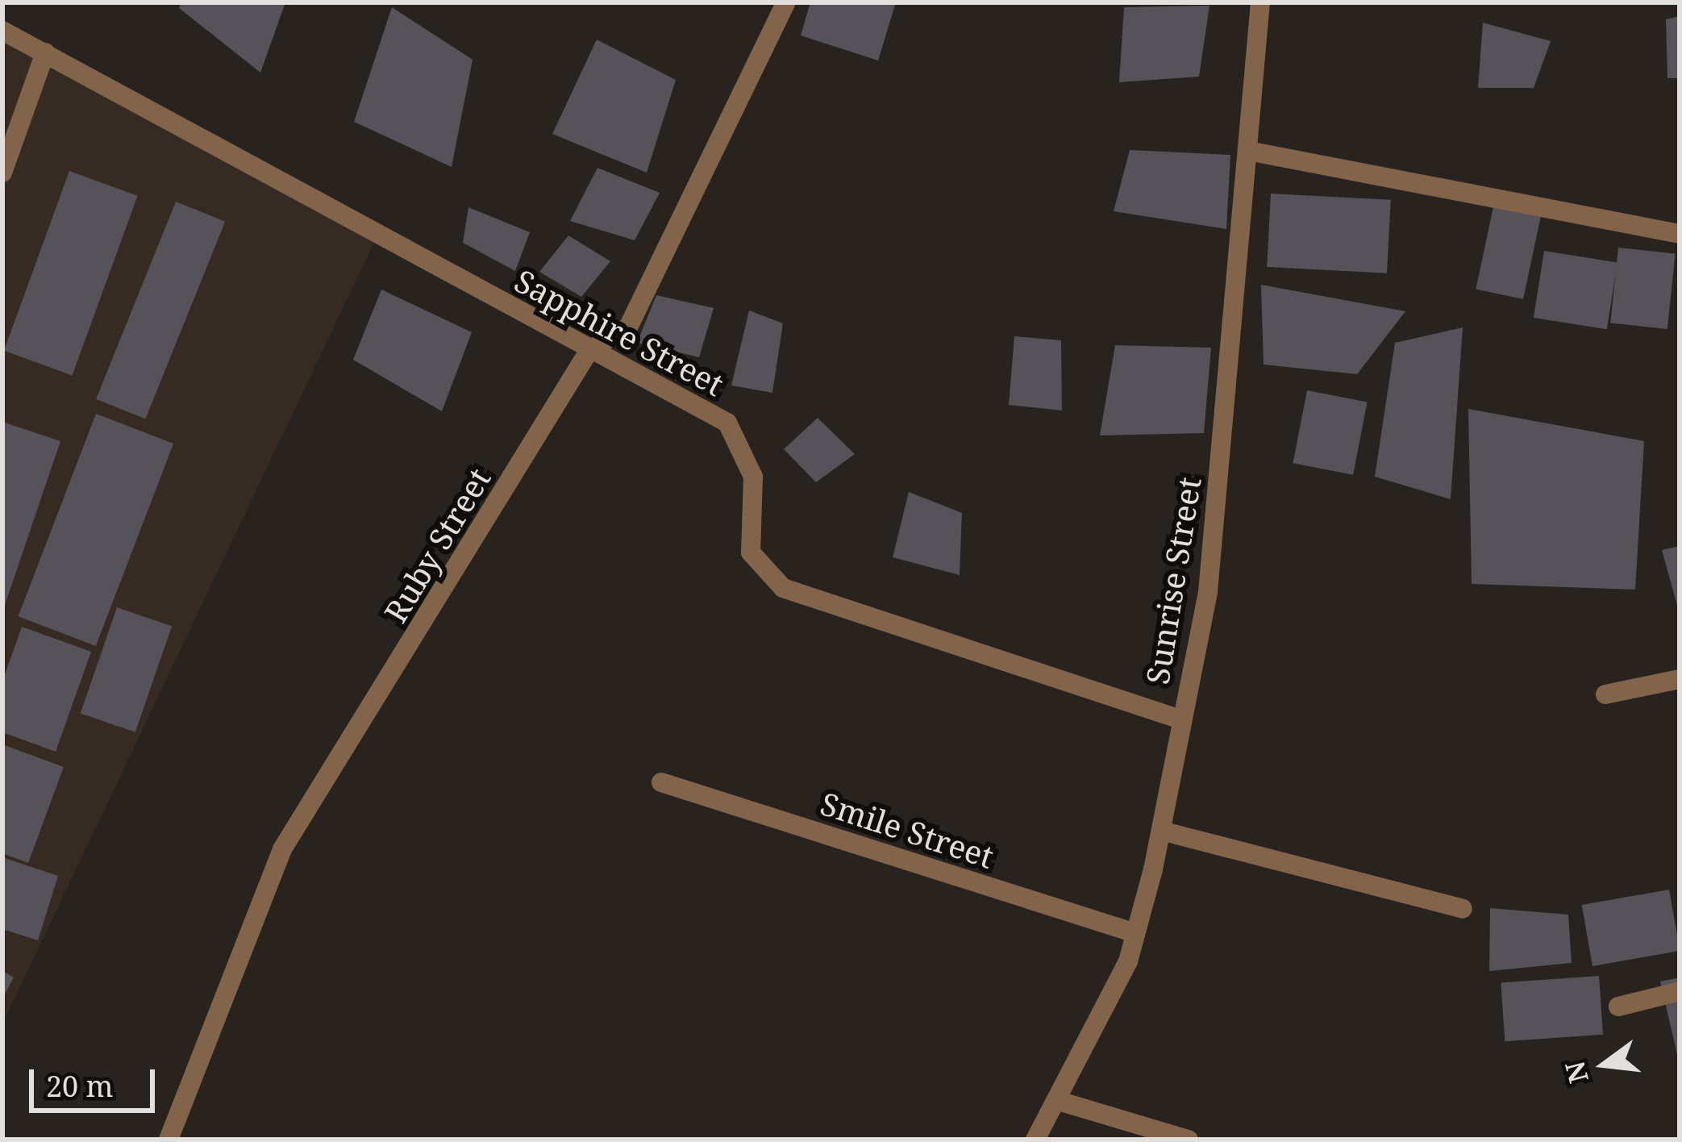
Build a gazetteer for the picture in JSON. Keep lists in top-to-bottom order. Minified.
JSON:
{"streets":{"street":["Sapphire Street","Ruby Street","Sunrise Street","Smile Street"]},"crossings":[["Sapphire Street","Ruby Street"],["Sapphire Street","Sunrise Street"],["Sunrise Street","Smile Street"]],"scale_bar":"20 m","north":"left"}
